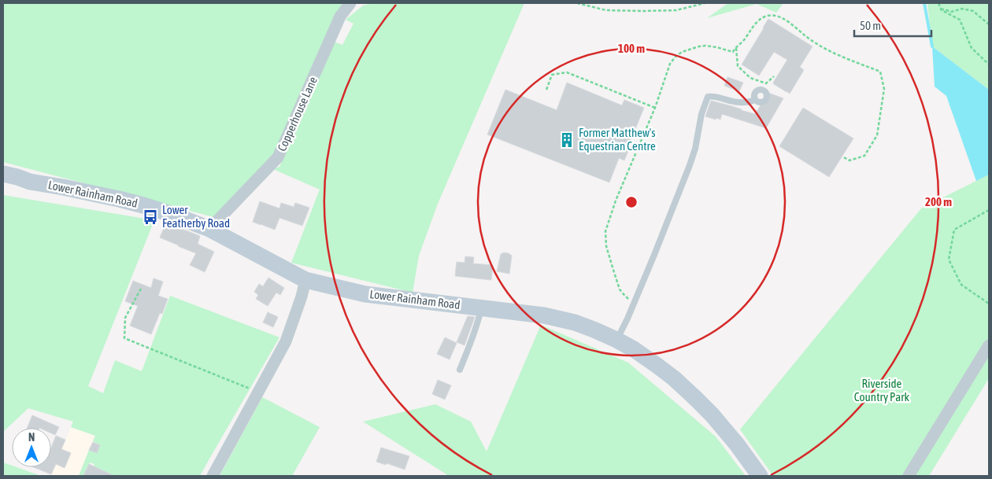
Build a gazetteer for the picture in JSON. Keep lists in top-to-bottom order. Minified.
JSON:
{"streets":{"main road":["Lower Rainham Road"],"street":["Copperhouse Lane"]},"crossings":[["Copperhouse Lane","Lower Rainham Road"]],"parks":["Riverside Country Park"],"places":{"building":["Former Matthew's Equestrian Centre"],"bus stop":["Lower Featherby Road"]},"scale_bar":"50 m","north":"top","rings":["100 m","200 m"]}
